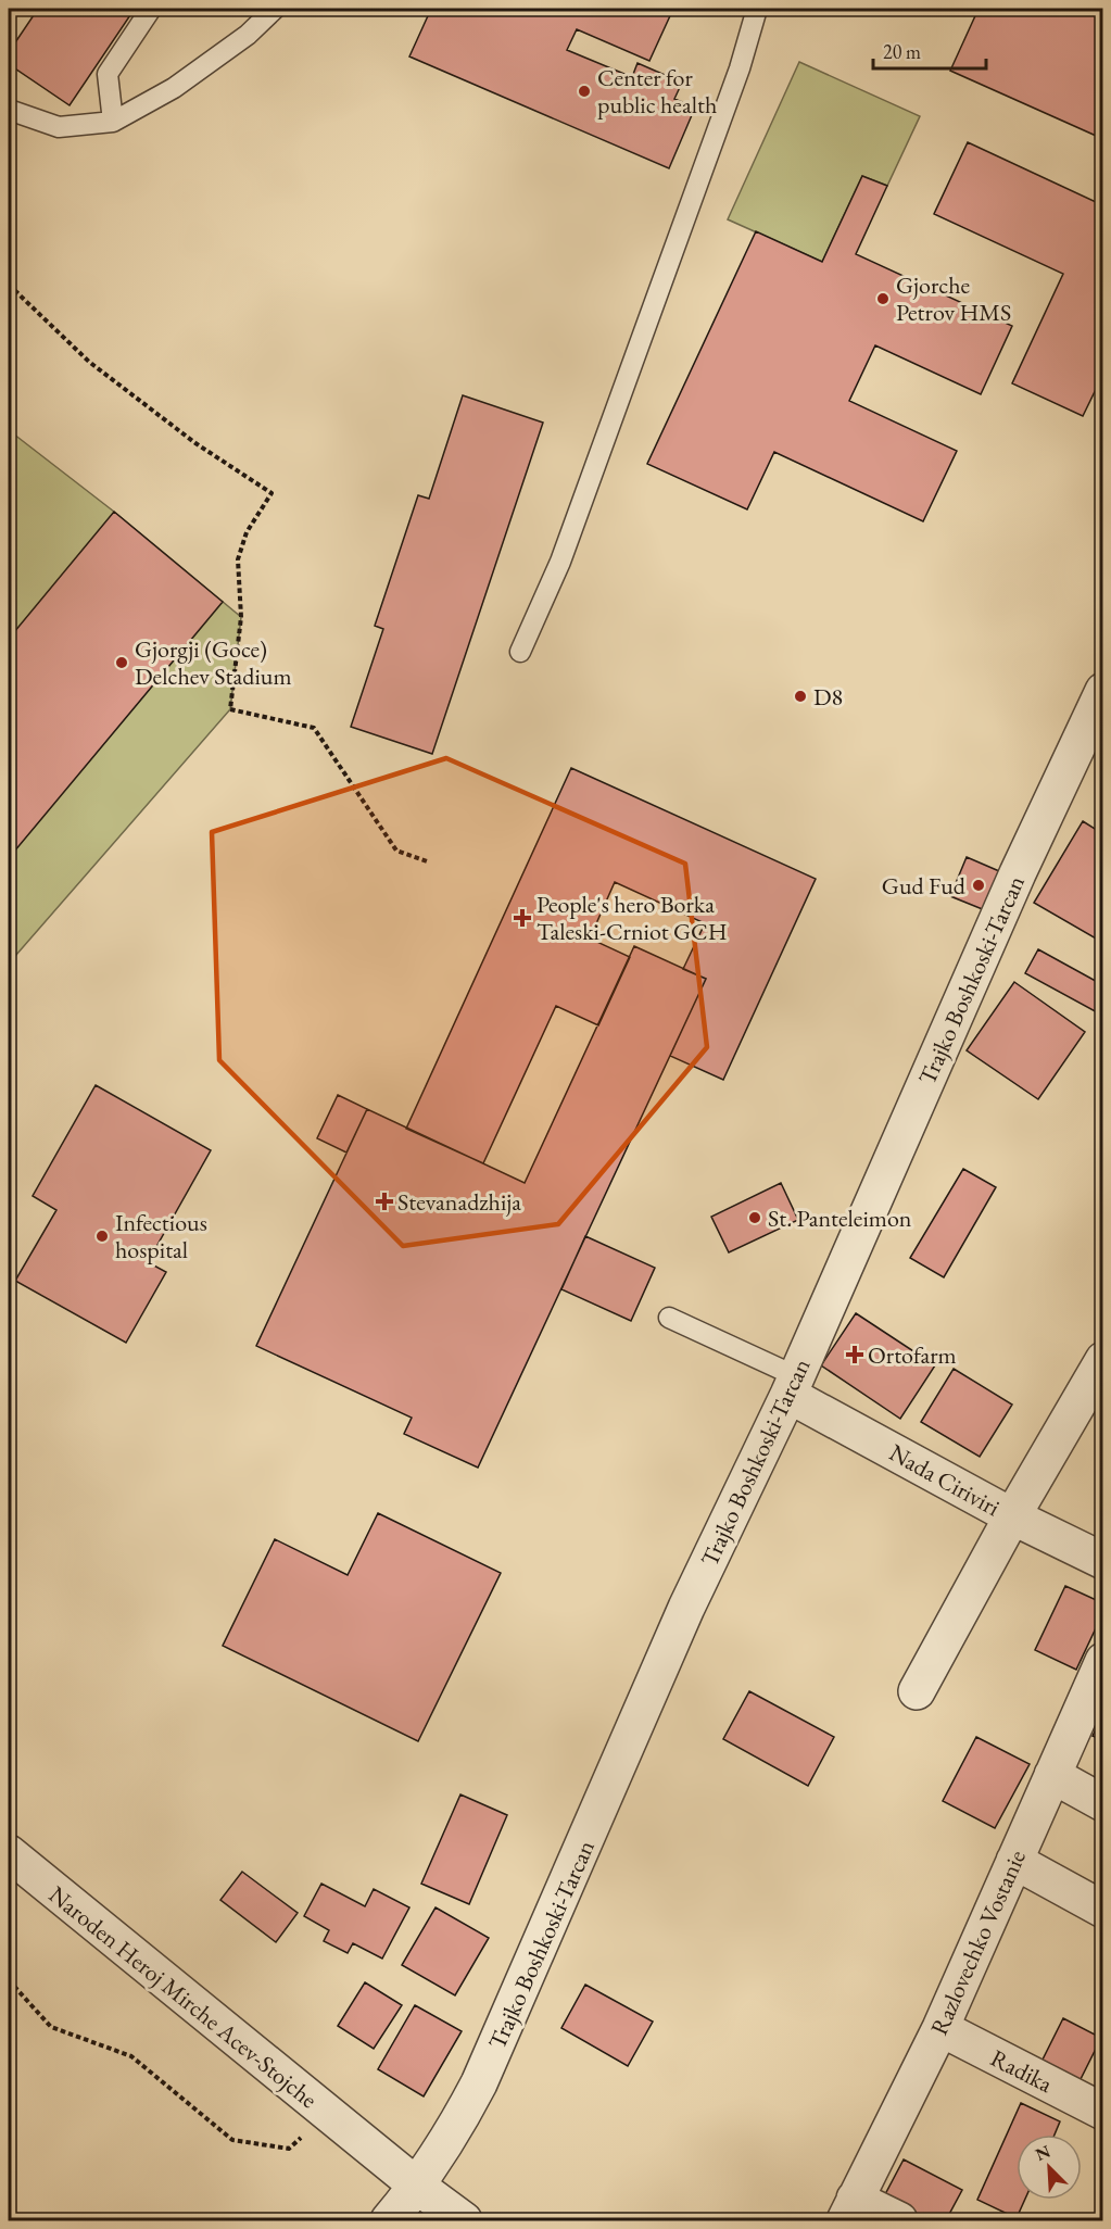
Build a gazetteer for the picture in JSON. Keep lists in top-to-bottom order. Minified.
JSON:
{"streets":{"street":["Trajko Boshkoski-Tarcan","Nada Ciriviri","Razlovechko Vostanie","Naroden Heroj Mirche Acev-Stojche","Radika"]},"crossings":[["Trajko Boshkoski-Tarcan","Nada Ciriviri"],["Trajko Boshkoski-Tarcan","Naroden Heroj Mirche Acev-Stojche"],["Razlovechko Vostanie","Radika"]],"places":{"other":["Center for public health","Gjorche Petrov HMS","Gjorgji (Goce) Delchev Stadium","D8","Gud Fud","St. Panteleimon","Infectious hospital"],"health":["People's hero Borka Taleski-Crniot GCH","Stevanadzhija","Ortofarm"]},"scale_bar":"20 m","north":"top left"}
